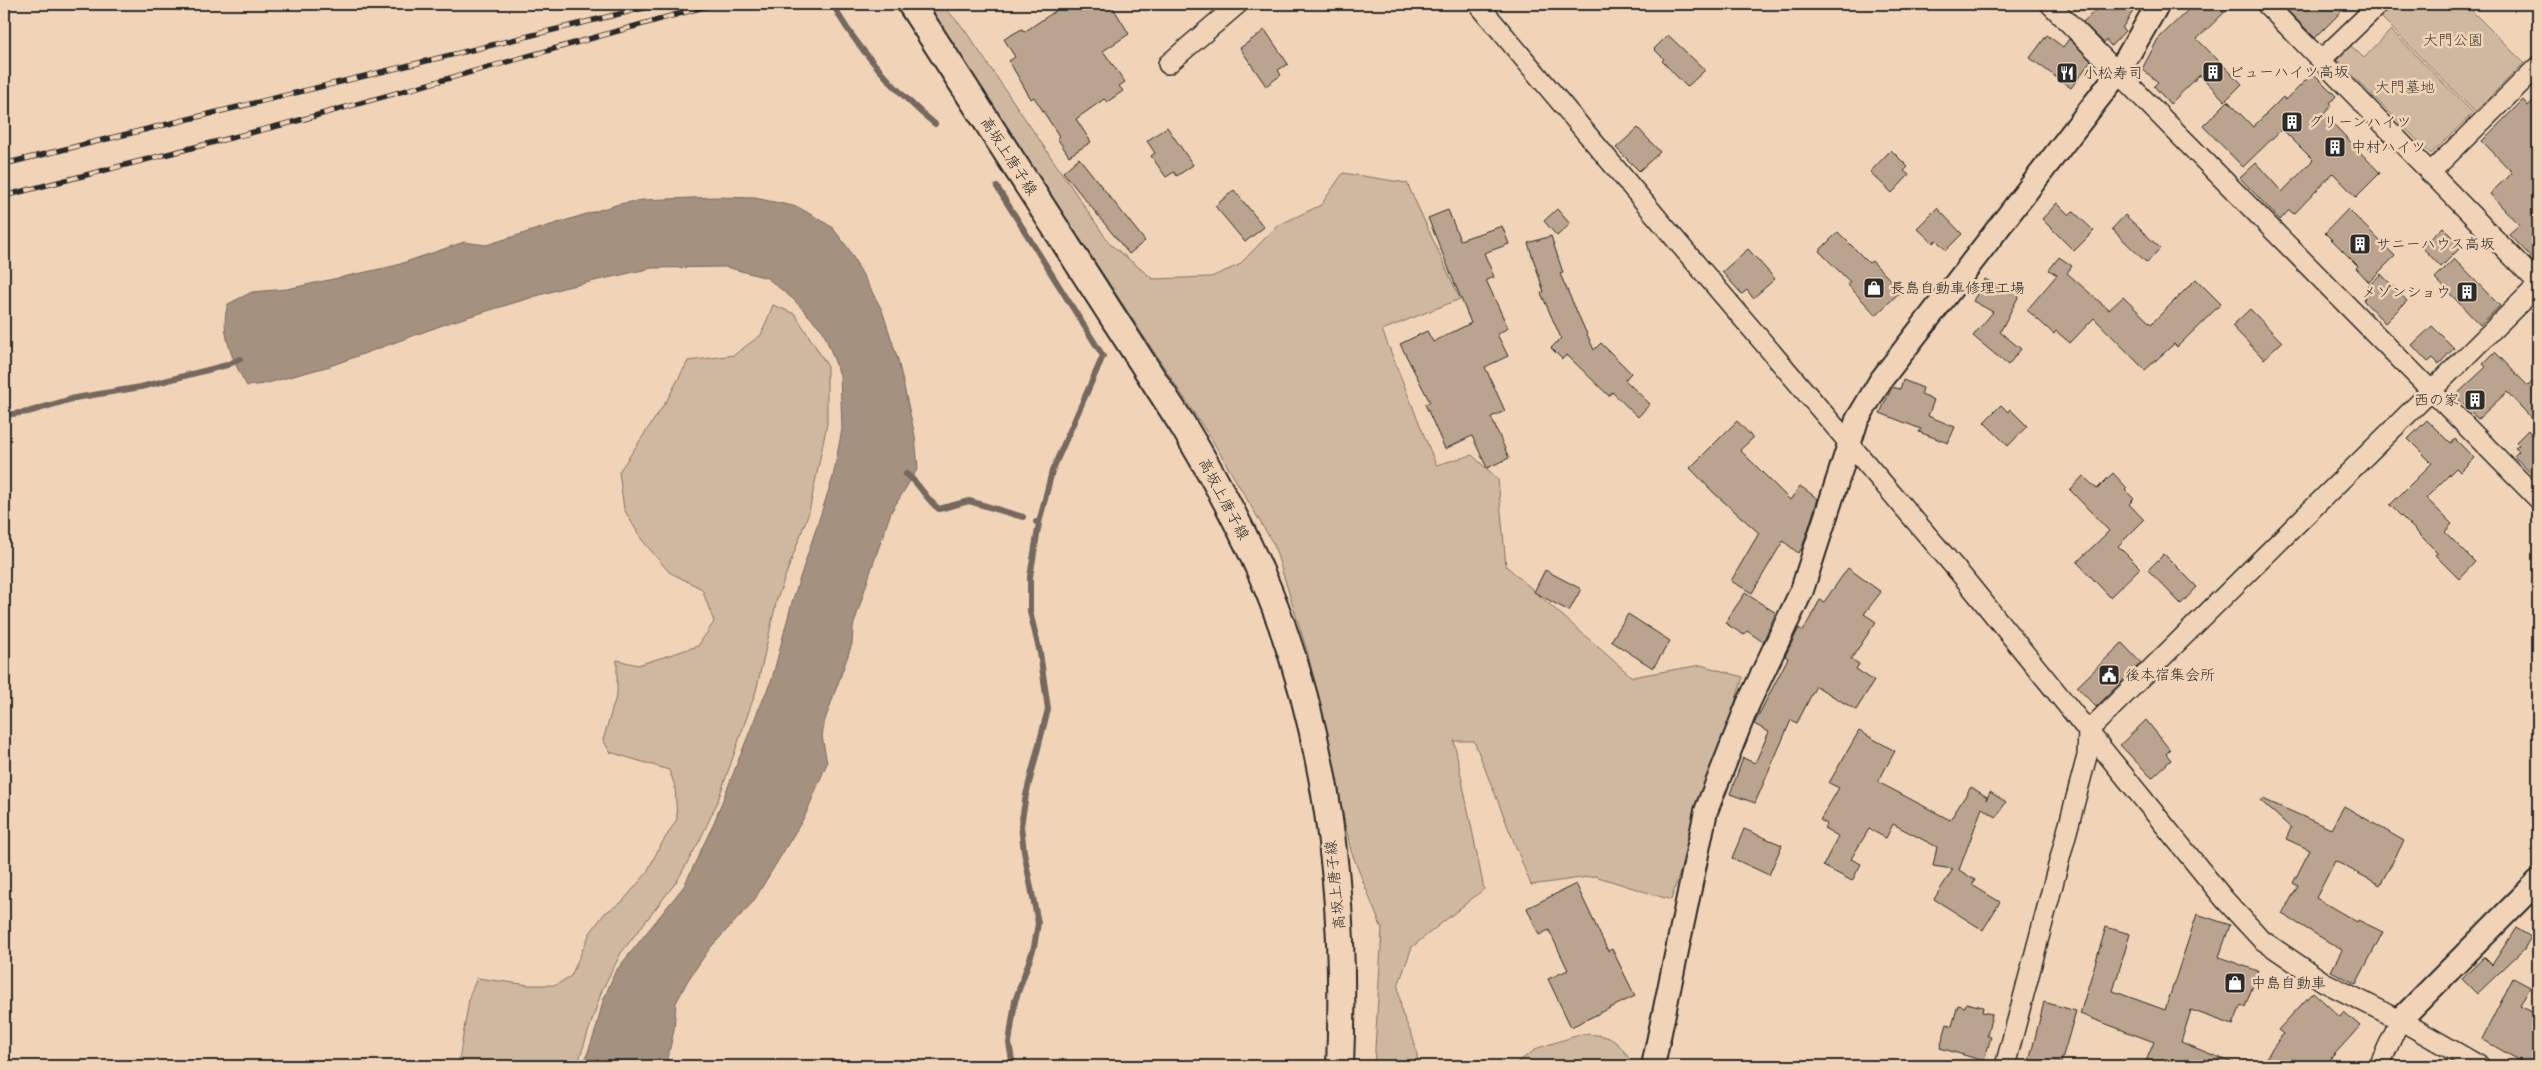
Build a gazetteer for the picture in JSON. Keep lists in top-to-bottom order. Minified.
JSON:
{"streets":{"main road":["高坂上唐子線"]},"parks":["大門公園","大門墓地"],"places":{"building":["ビューハイツ高坂","グリーンハイツ","中村ハイツ","サニーハウス高坂","メゾンショウ","西の家"],"restaurant":["小松寿司"],"shop":["長島自動車修理工場","中島自動車"],"public building":["後本宿集会所"]}}
